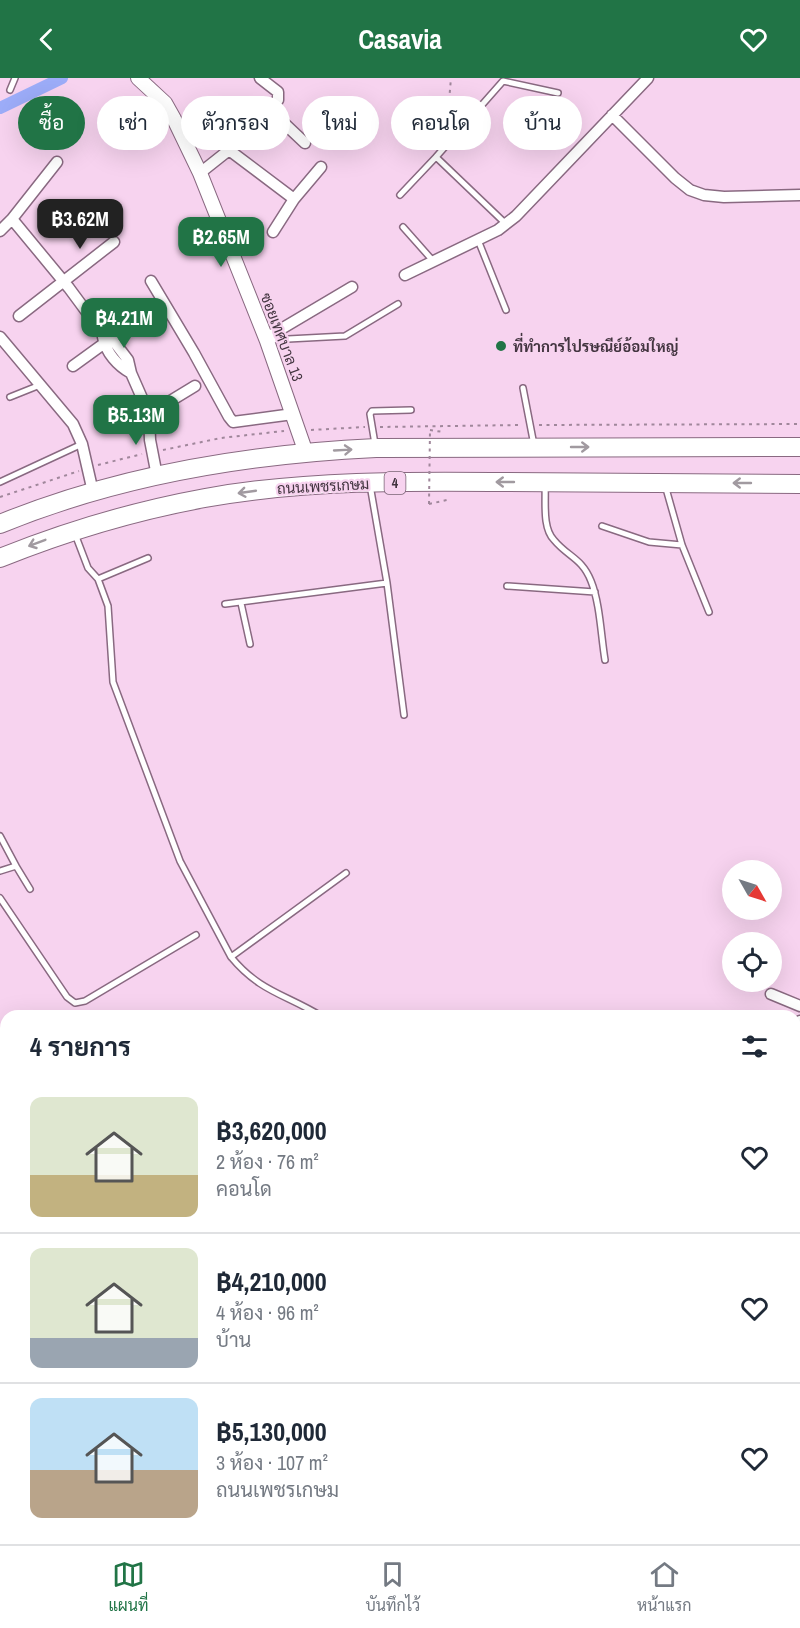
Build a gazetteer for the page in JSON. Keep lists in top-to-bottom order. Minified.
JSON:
{"streets":{"main road":["4","ถนนเพชรเกษม"],"street":["ซอยเทศบาล 13"]},"places":["ที่ทำการไปรษณีย์อ้อมใหญ่"],"north":"bottom right","page":{"header":"Casavia","chip":["ซื้อ","เช่า","ตัวกรอง","ใหม่","คอนโด","บ้าน"],"price":["฿3.62M","฿2.65M","฿4.21M","฿5.13M"],"heading":"4 รายการ","list":[{"name":"฿3,620,000","note":"2 ห้อง · 76 m² · คอนโด"},{"name":"฿4,210,000","note":"4 ห้อง · 96 m² · บ้าน"},{"name":"฿5,130,000","note":"3 ห้อง · 107 m² · ถนนเพชรเกษม"}],"tabs":["แผนที่","บันทึกไว้","หน้าแรก"]}}
